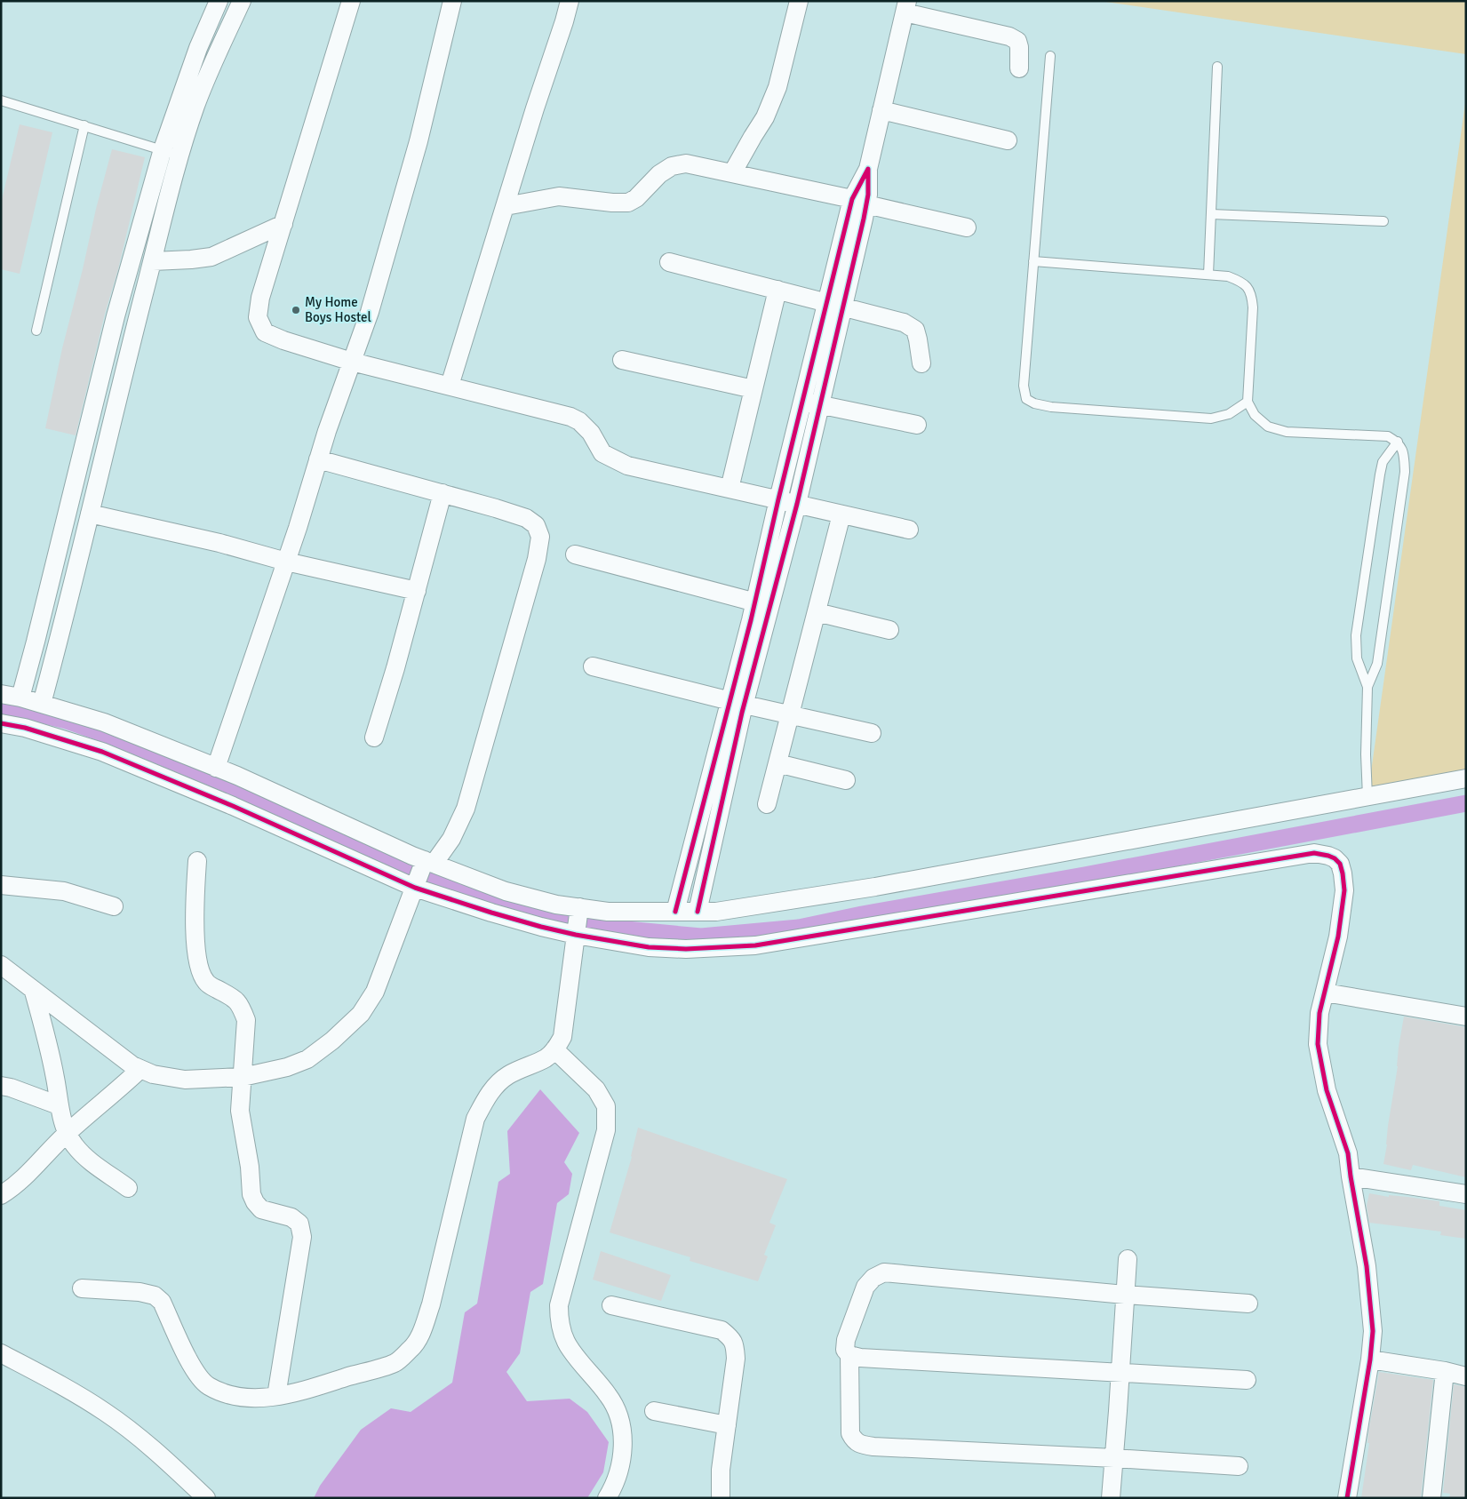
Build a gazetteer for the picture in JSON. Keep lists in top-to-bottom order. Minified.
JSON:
{"places":["My Home Boys Hostel"]}
